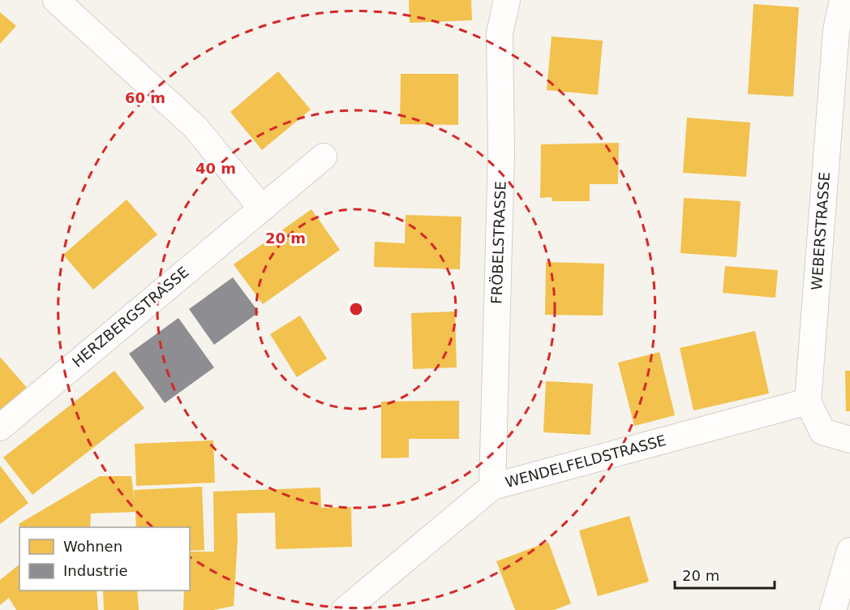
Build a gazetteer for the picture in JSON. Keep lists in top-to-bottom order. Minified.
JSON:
{"streets":{"street":["WEBERSTRASSE","FRÖBELSTRASSE","HERZBERGSTRASSE","WENDELFELDSTRASSE"]},"crossings":[["WEBERSTRASSE","WENDELFELDSTRASSE"],["FRÖBELSTRASSE","WENDELFELDSTRASSE"]],"legend":["Wohnen","Industrie"],"scale_bar":"20 m","rings":["60 m","40 m","20 m"]}
